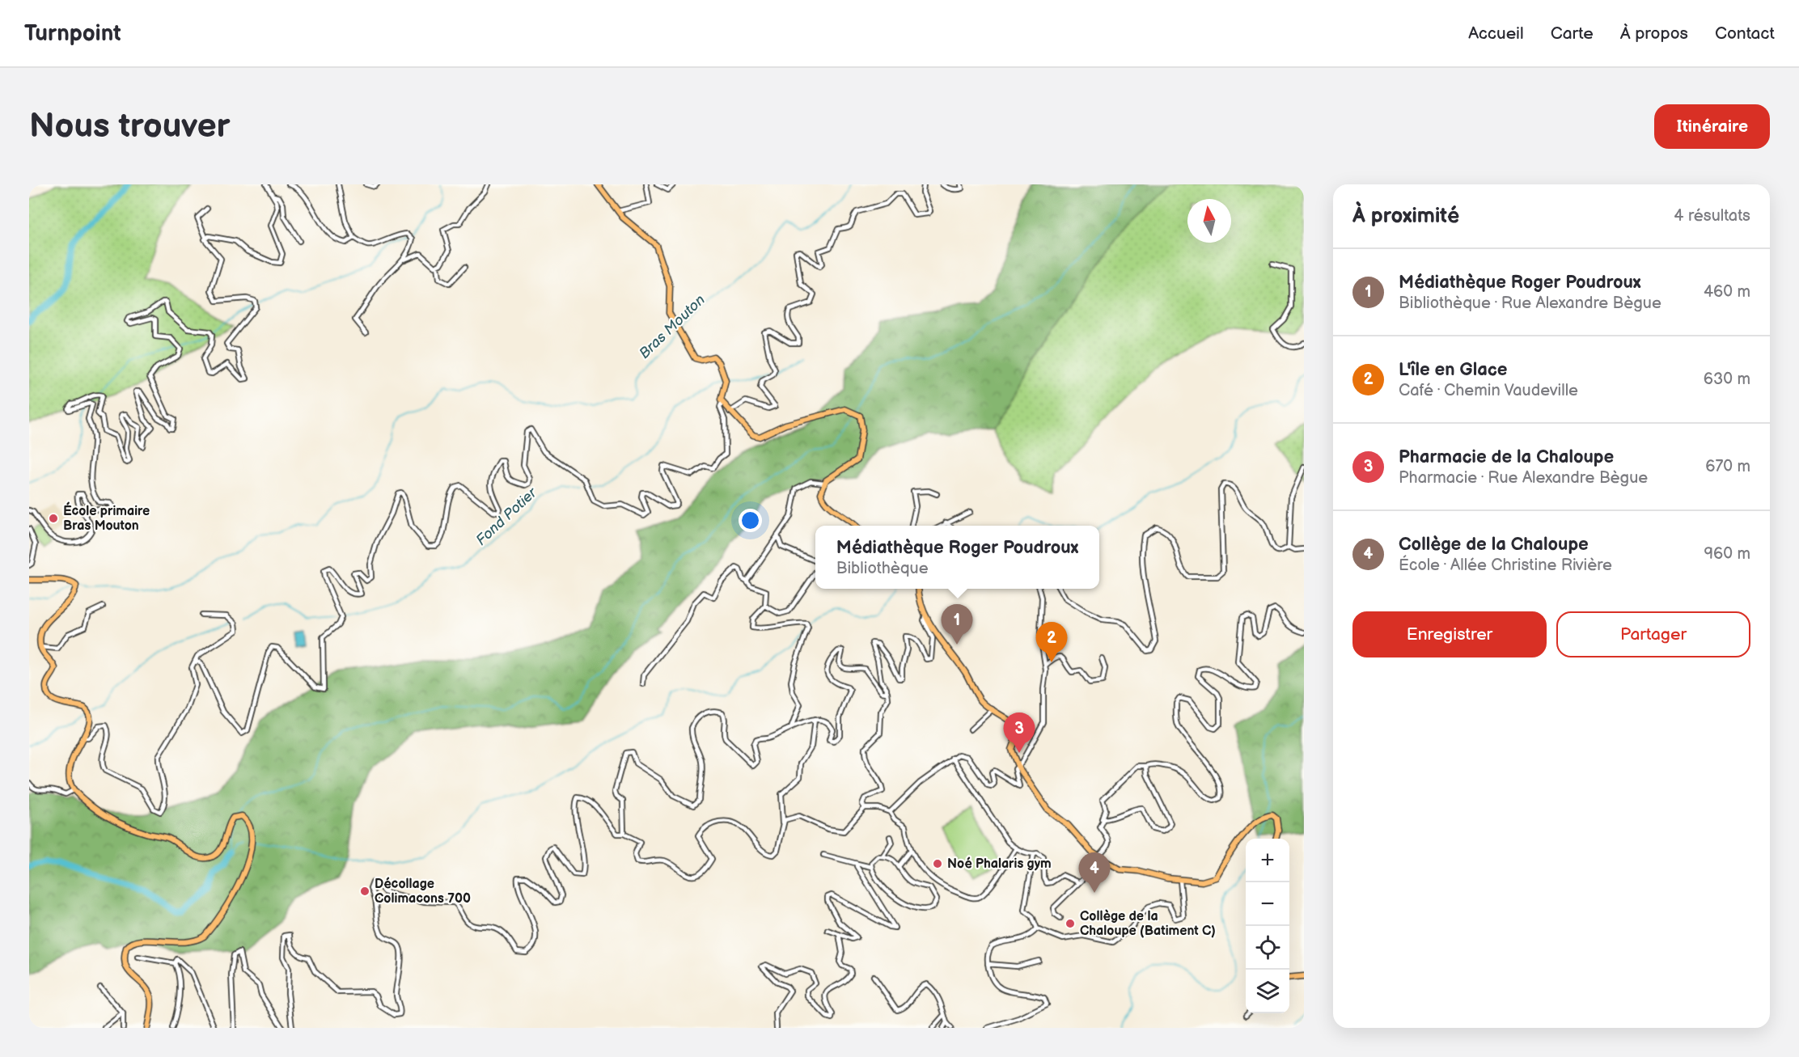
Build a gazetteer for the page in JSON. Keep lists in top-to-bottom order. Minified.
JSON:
{"water":["Bras Mouton","Fond Potier"],"places":["École primaire Bras Mouton","Noé Phalaris gym","Décollage Colimacons 700","Collège de la Chaloupe (Batiment C)"],"north":"top","page":{"header":"Turnpoint","nav":["Accueil","Carte","À propos","Contact"],"buttons":["Itinéraire",["Enregistrer","Partager"]],"title":"Nous trouver","heading":["À proximité","4 résultats"],"list":[{"mark":"1","name":"Médiathèque Roger Poudroux","note":"Bibliothèque · Rue Alexandre Bègue","value":"460 m"},{"mark":"2","name":"L'île en Glace","note":"Café · Chemin Vaudeville","value":"630 m"},{"mark":"3","name":"Pharmacie de la Chaloupe","note":"Pharmacie · Rue Alexandre Bègue","value":"670 m"},{"mark":"4","name":"Collège de la Chaloupe","note":"École · Allée Christine Rivière","value":"960 m"}],"popup":["Médiathèque Roger Poudroux","Bibliothèque"],"pins":["1","2","3","4"],"map_buttons":["+","−"]}}
